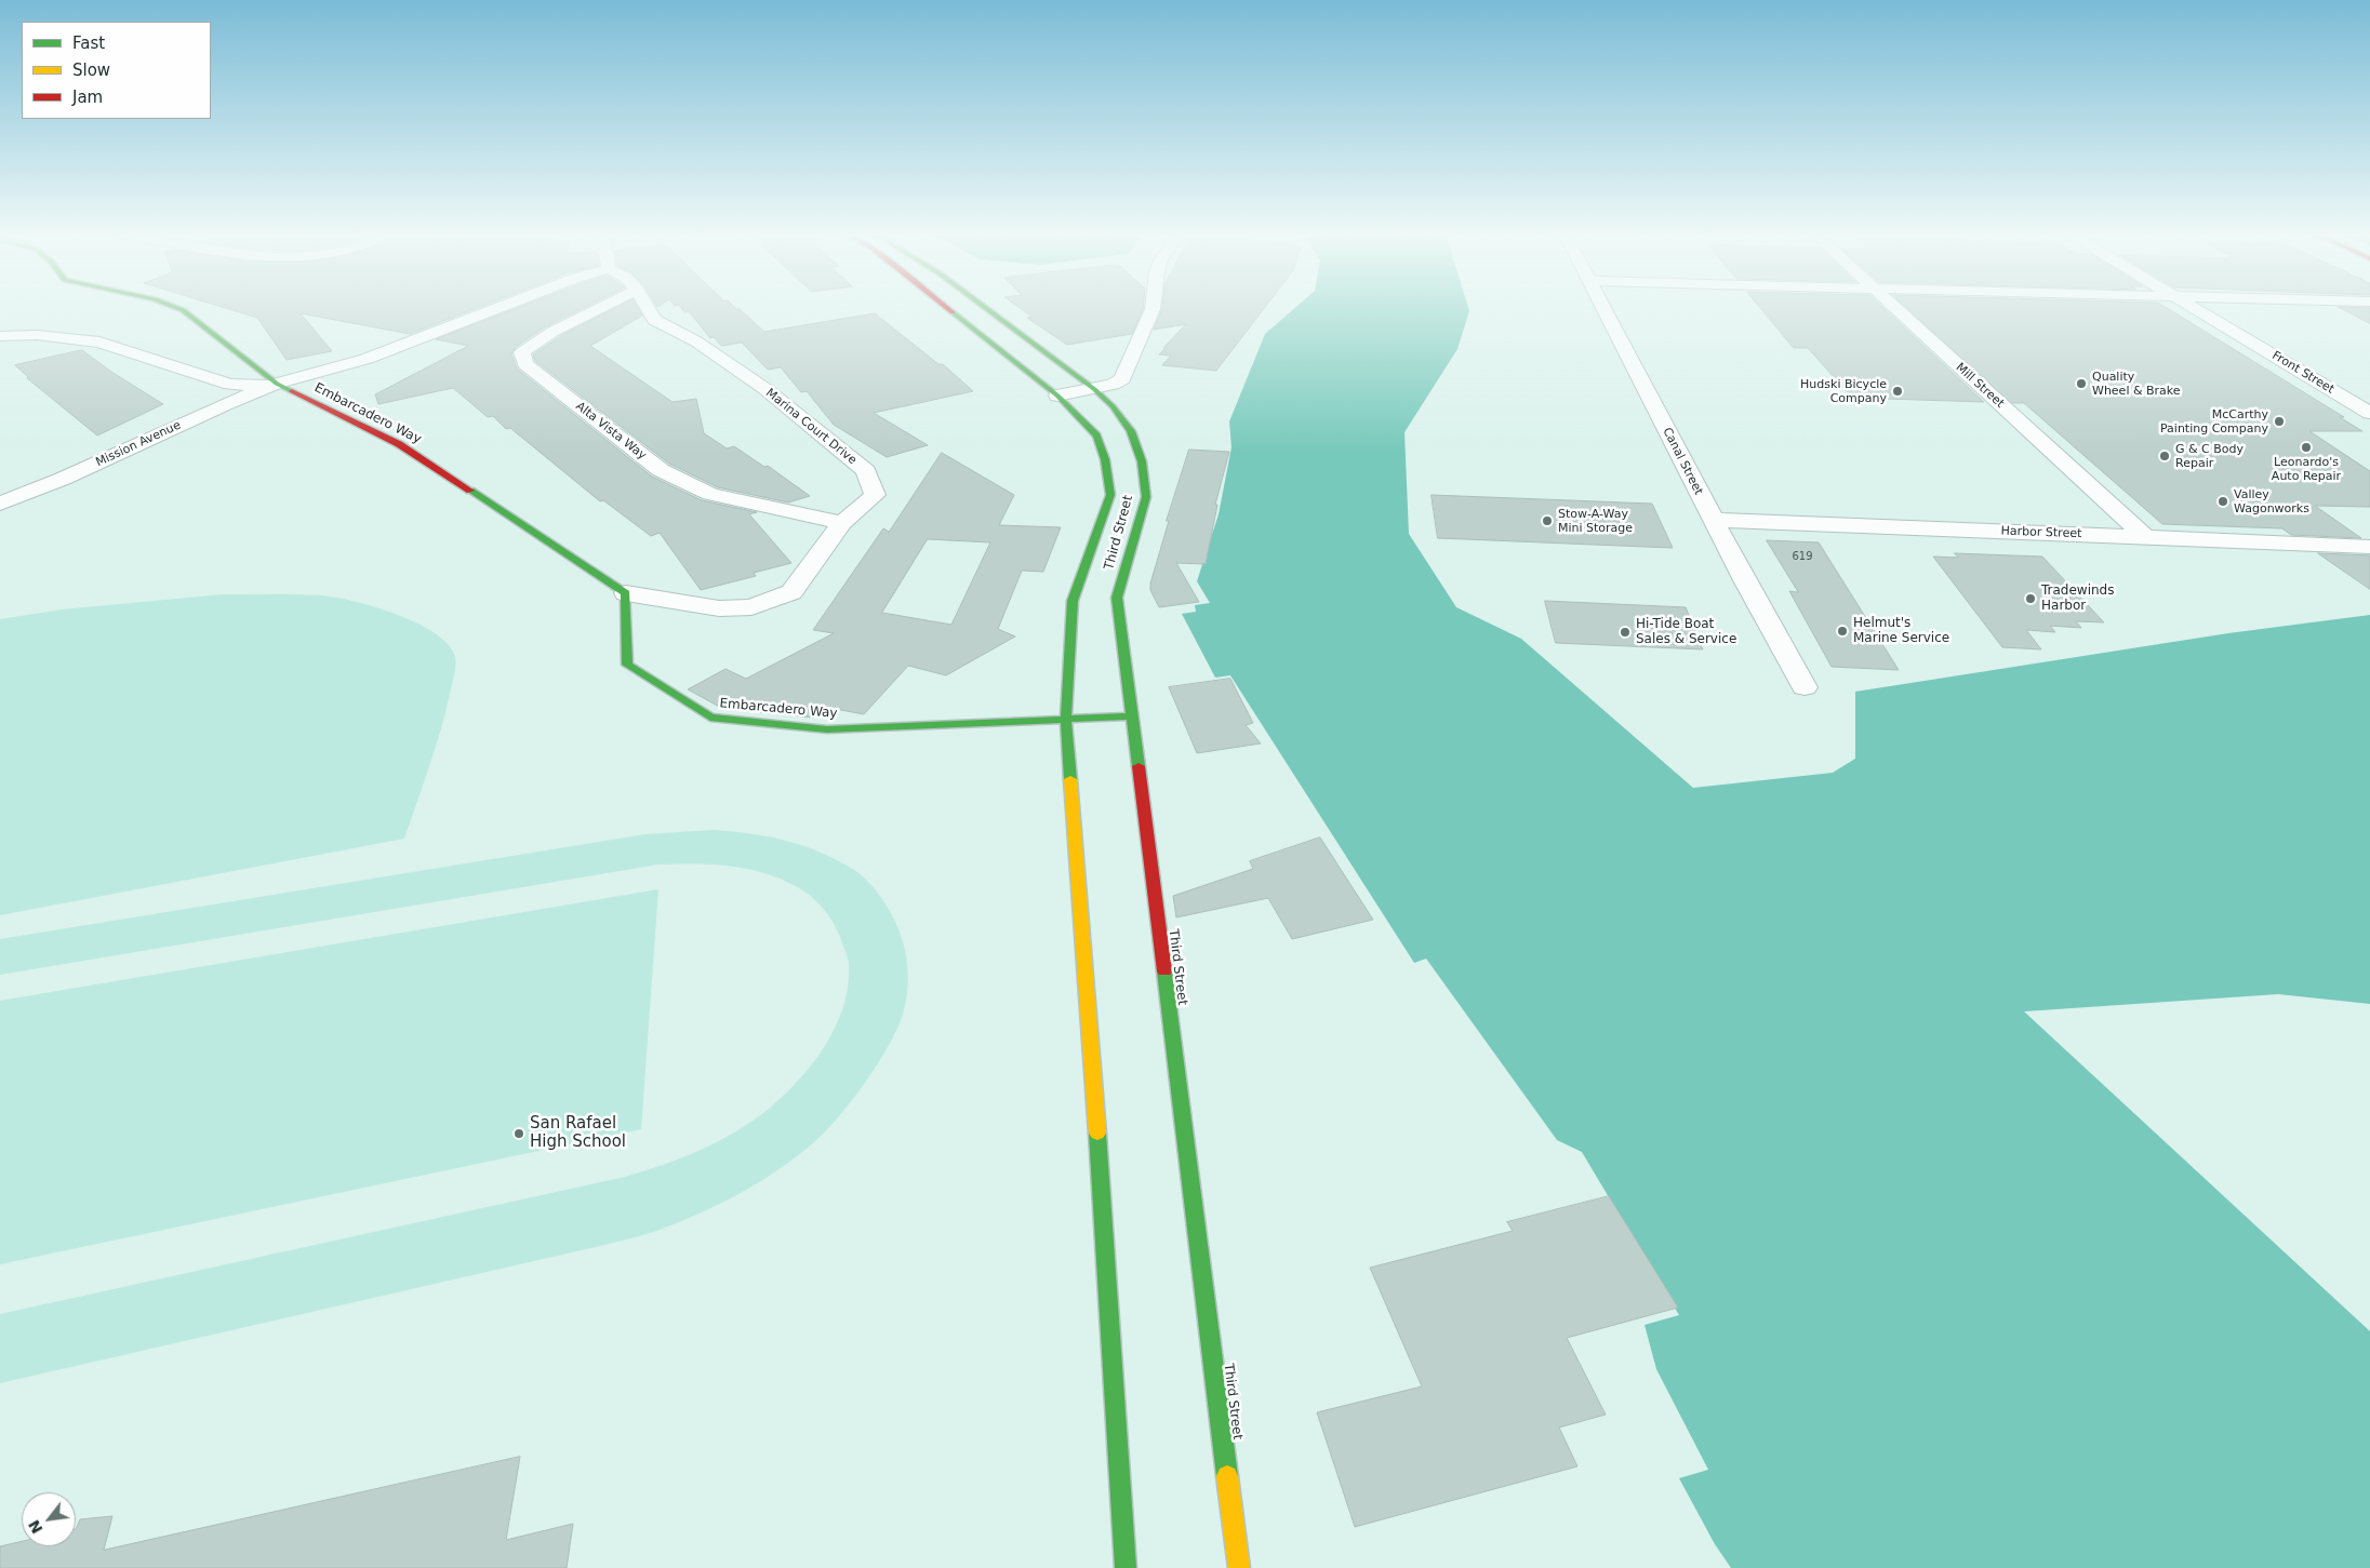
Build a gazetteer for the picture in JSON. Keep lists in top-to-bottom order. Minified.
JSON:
{"streets":{"main road":["Embarcadero Way","Third Street"],"street":["Front Street","Mill Street","Marina Court Drive","Alta Vista Way","Mission Avenue","Canal Street","Harbor Street"]},"crossings":[["Mill Street","Harbor Street"],["Embarcadero Way","Marina Court Drive"],["Embarcadero Way","Mission Avenue"],["Embarcadero Way","Third Street"],["Marina Court Drive","Alta Vista Way"],["Canal Street","Harbor Street"]],"places":["Quality Wheel & Brake","Hudski Bicycle Company","McCarthy Painting Company","Leonardo's Auto Repair","G & C Body Repair","Valley Wagonworks","Stow-A-Way Mini Storage","Tradewinds Harbor","Helmut's Marine Service","Hi-Tide Boat Sales & Service","San Rafael High School"],"house_numbers":["619"],"legend":["Fast","Slow","Jam"],"north":"bottom left"}
